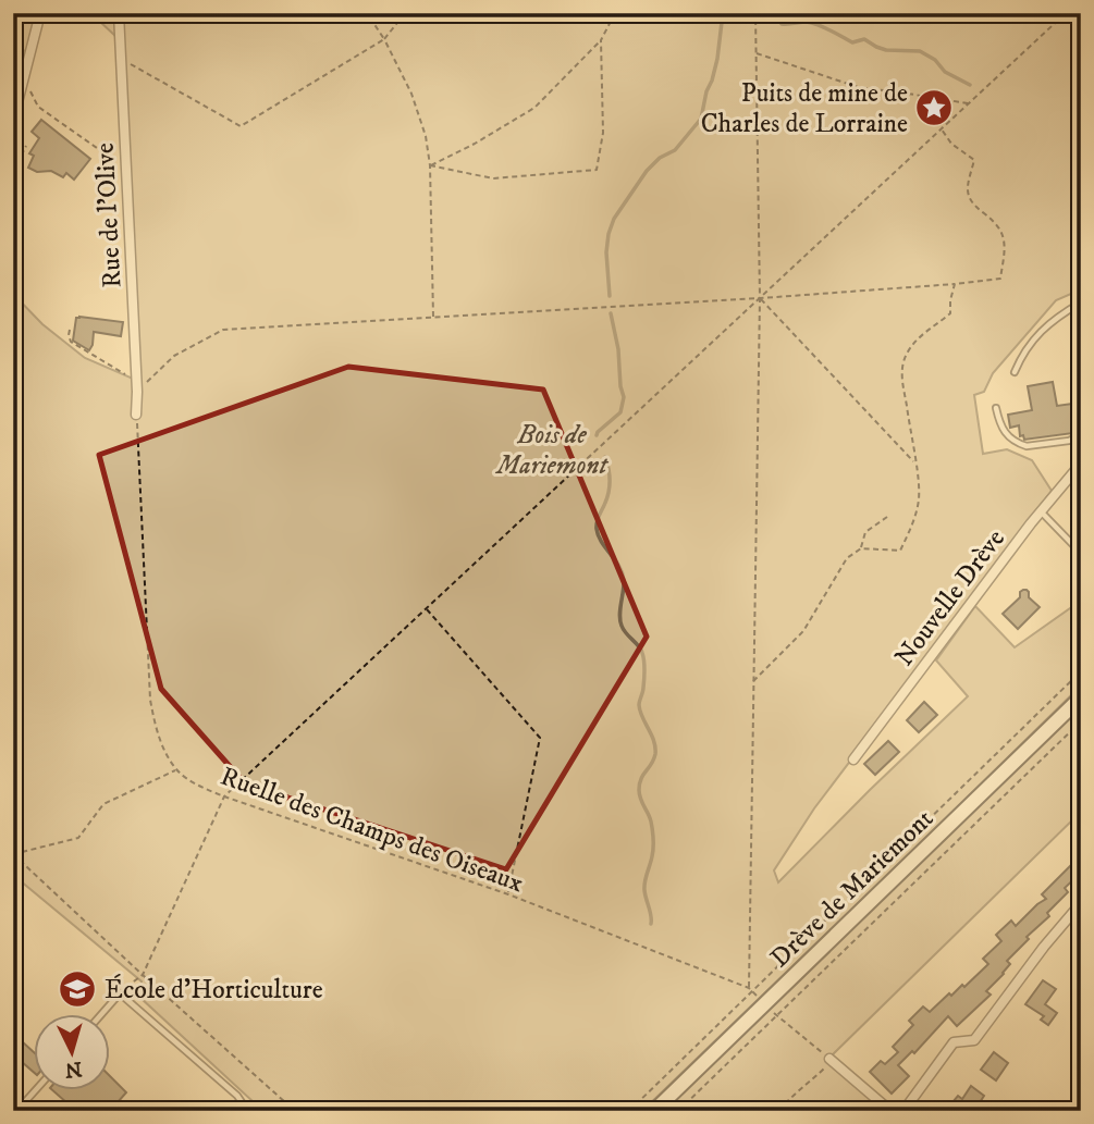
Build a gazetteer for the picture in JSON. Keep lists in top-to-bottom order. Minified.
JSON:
{"streets":{"street":["Rue de l'Olive","Nouvelle Drève","Drève de Mariemont"],"path":["Ruelle des Champs des Oiseaux"]},"crossings":[["Ruelle des Champs des Oiseaux","Drève de Mariemont"]],"parks":["Bois de Mariemont"],"places":{"place":["Puits de mine de Charles de Lorraine"],"school or university":["École d'Horticulture"]},"north":"bottom"}
